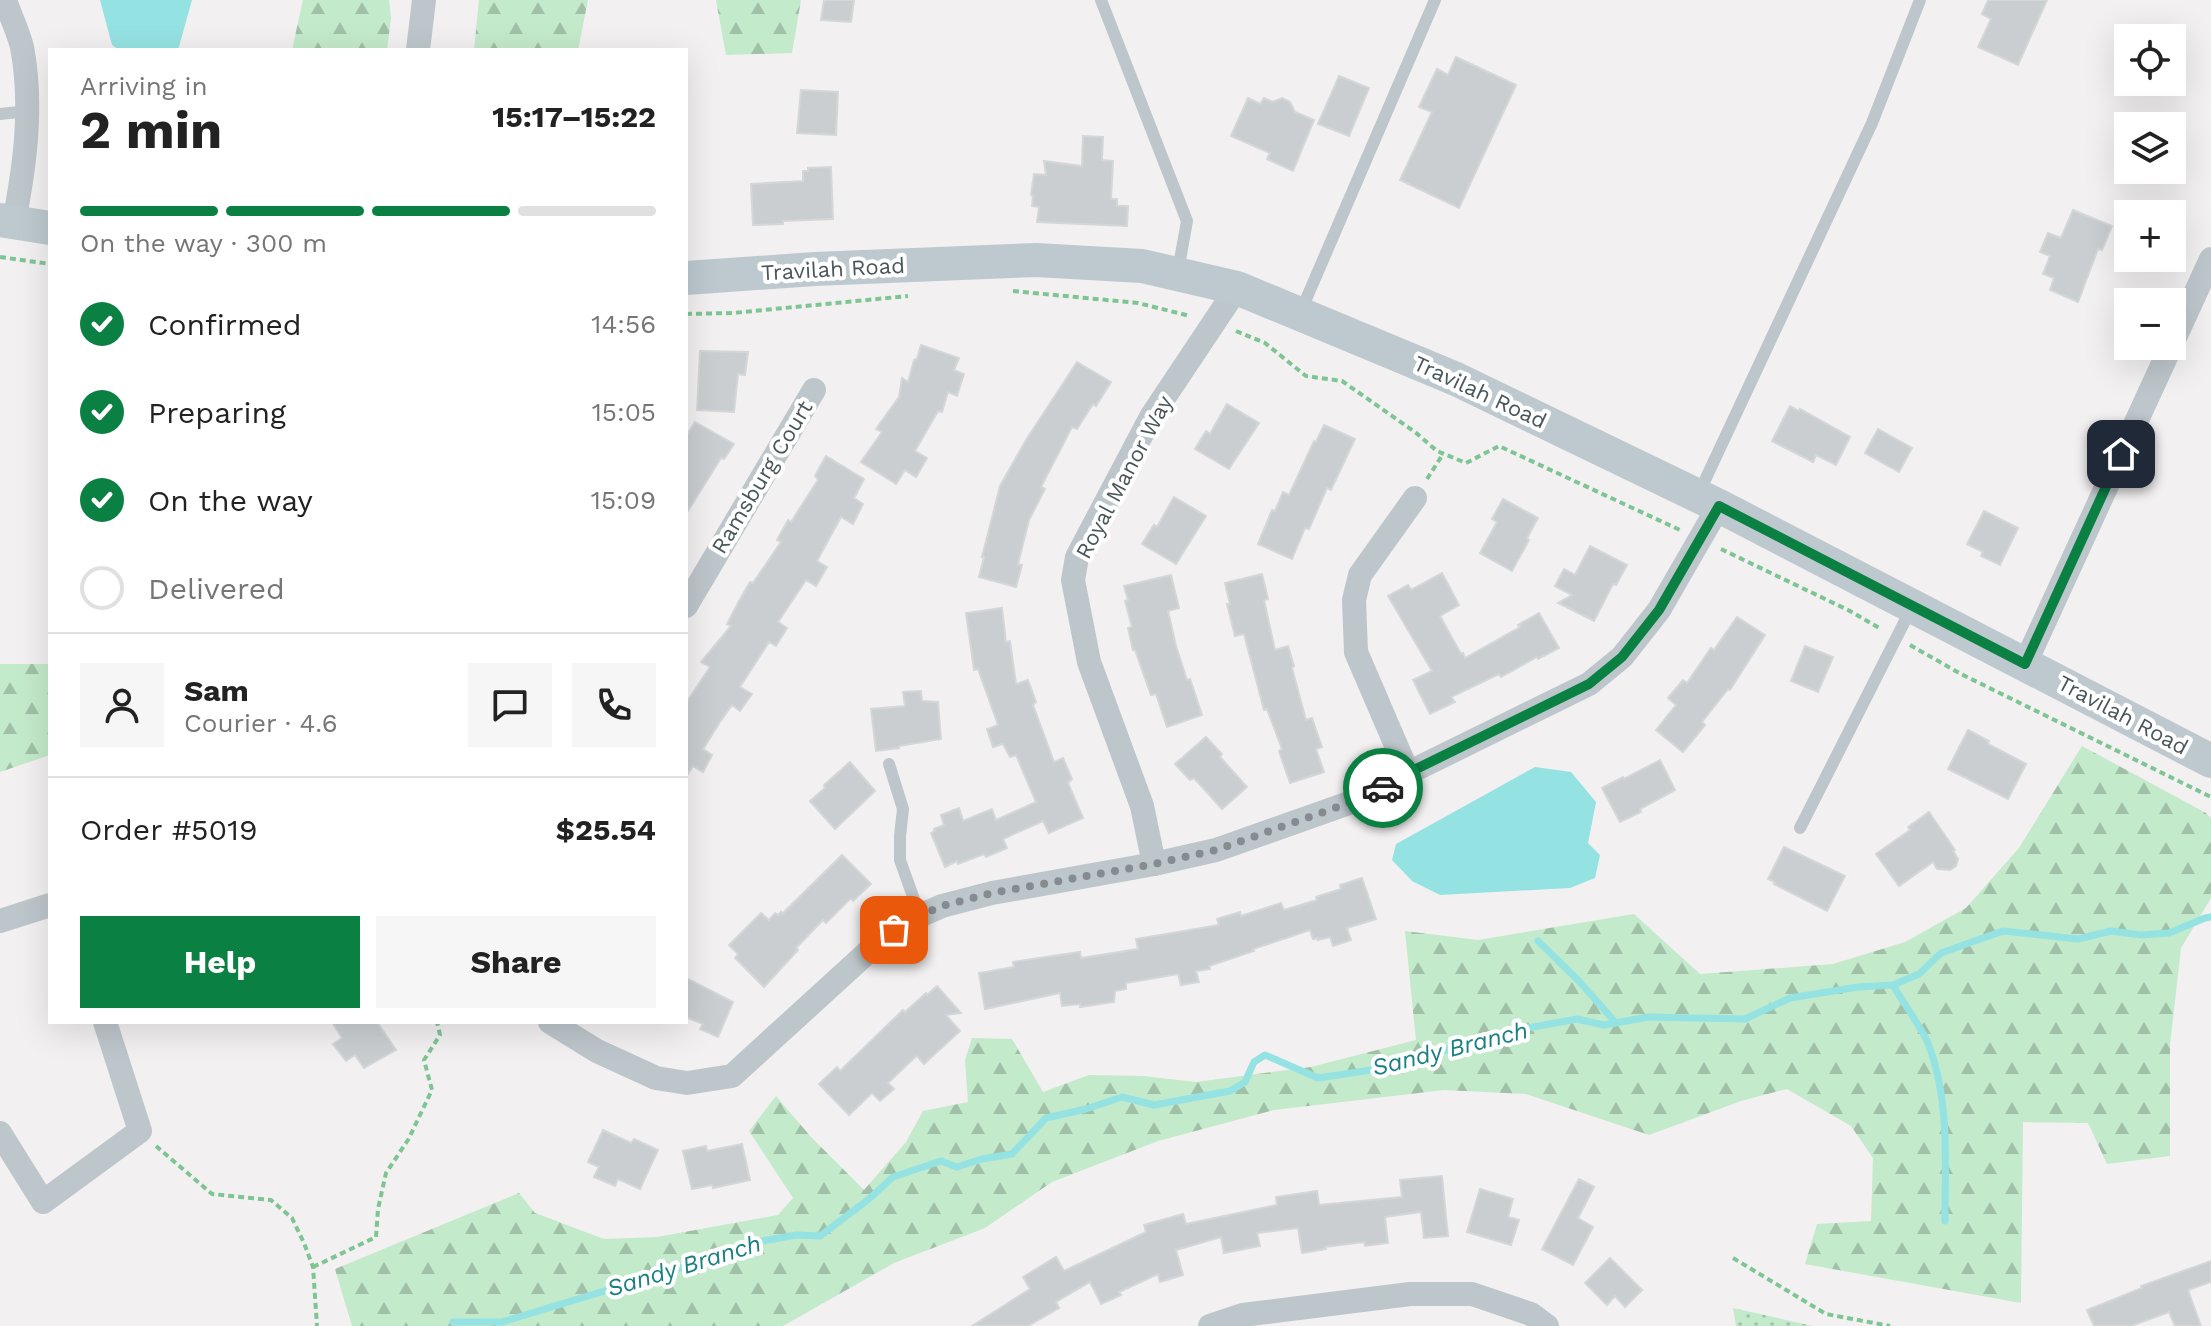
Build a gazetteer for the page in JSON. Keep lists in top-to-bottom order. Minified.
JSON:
{"streets":{"main road":["Travilah Road"],"street":["Ramsburg Court","Royal Manor Way"]},"crossings":[["Travilah Road","Royal Manor Way"]],"water":["Sandy Branch"],"page":{"map_buttons":["+","−"],"heading":["2 min","Arriving in","15:17–15:22"],"panel":["Sam","Courier · 4.6","Order #5019","$25.54"],"bar":"On the way · 300 m","list":[["Confirmed","14:56"],["Preparing","15:05"],["On the way","15:09"],"Delivered"],"buttons":["Help","Share"]}}
